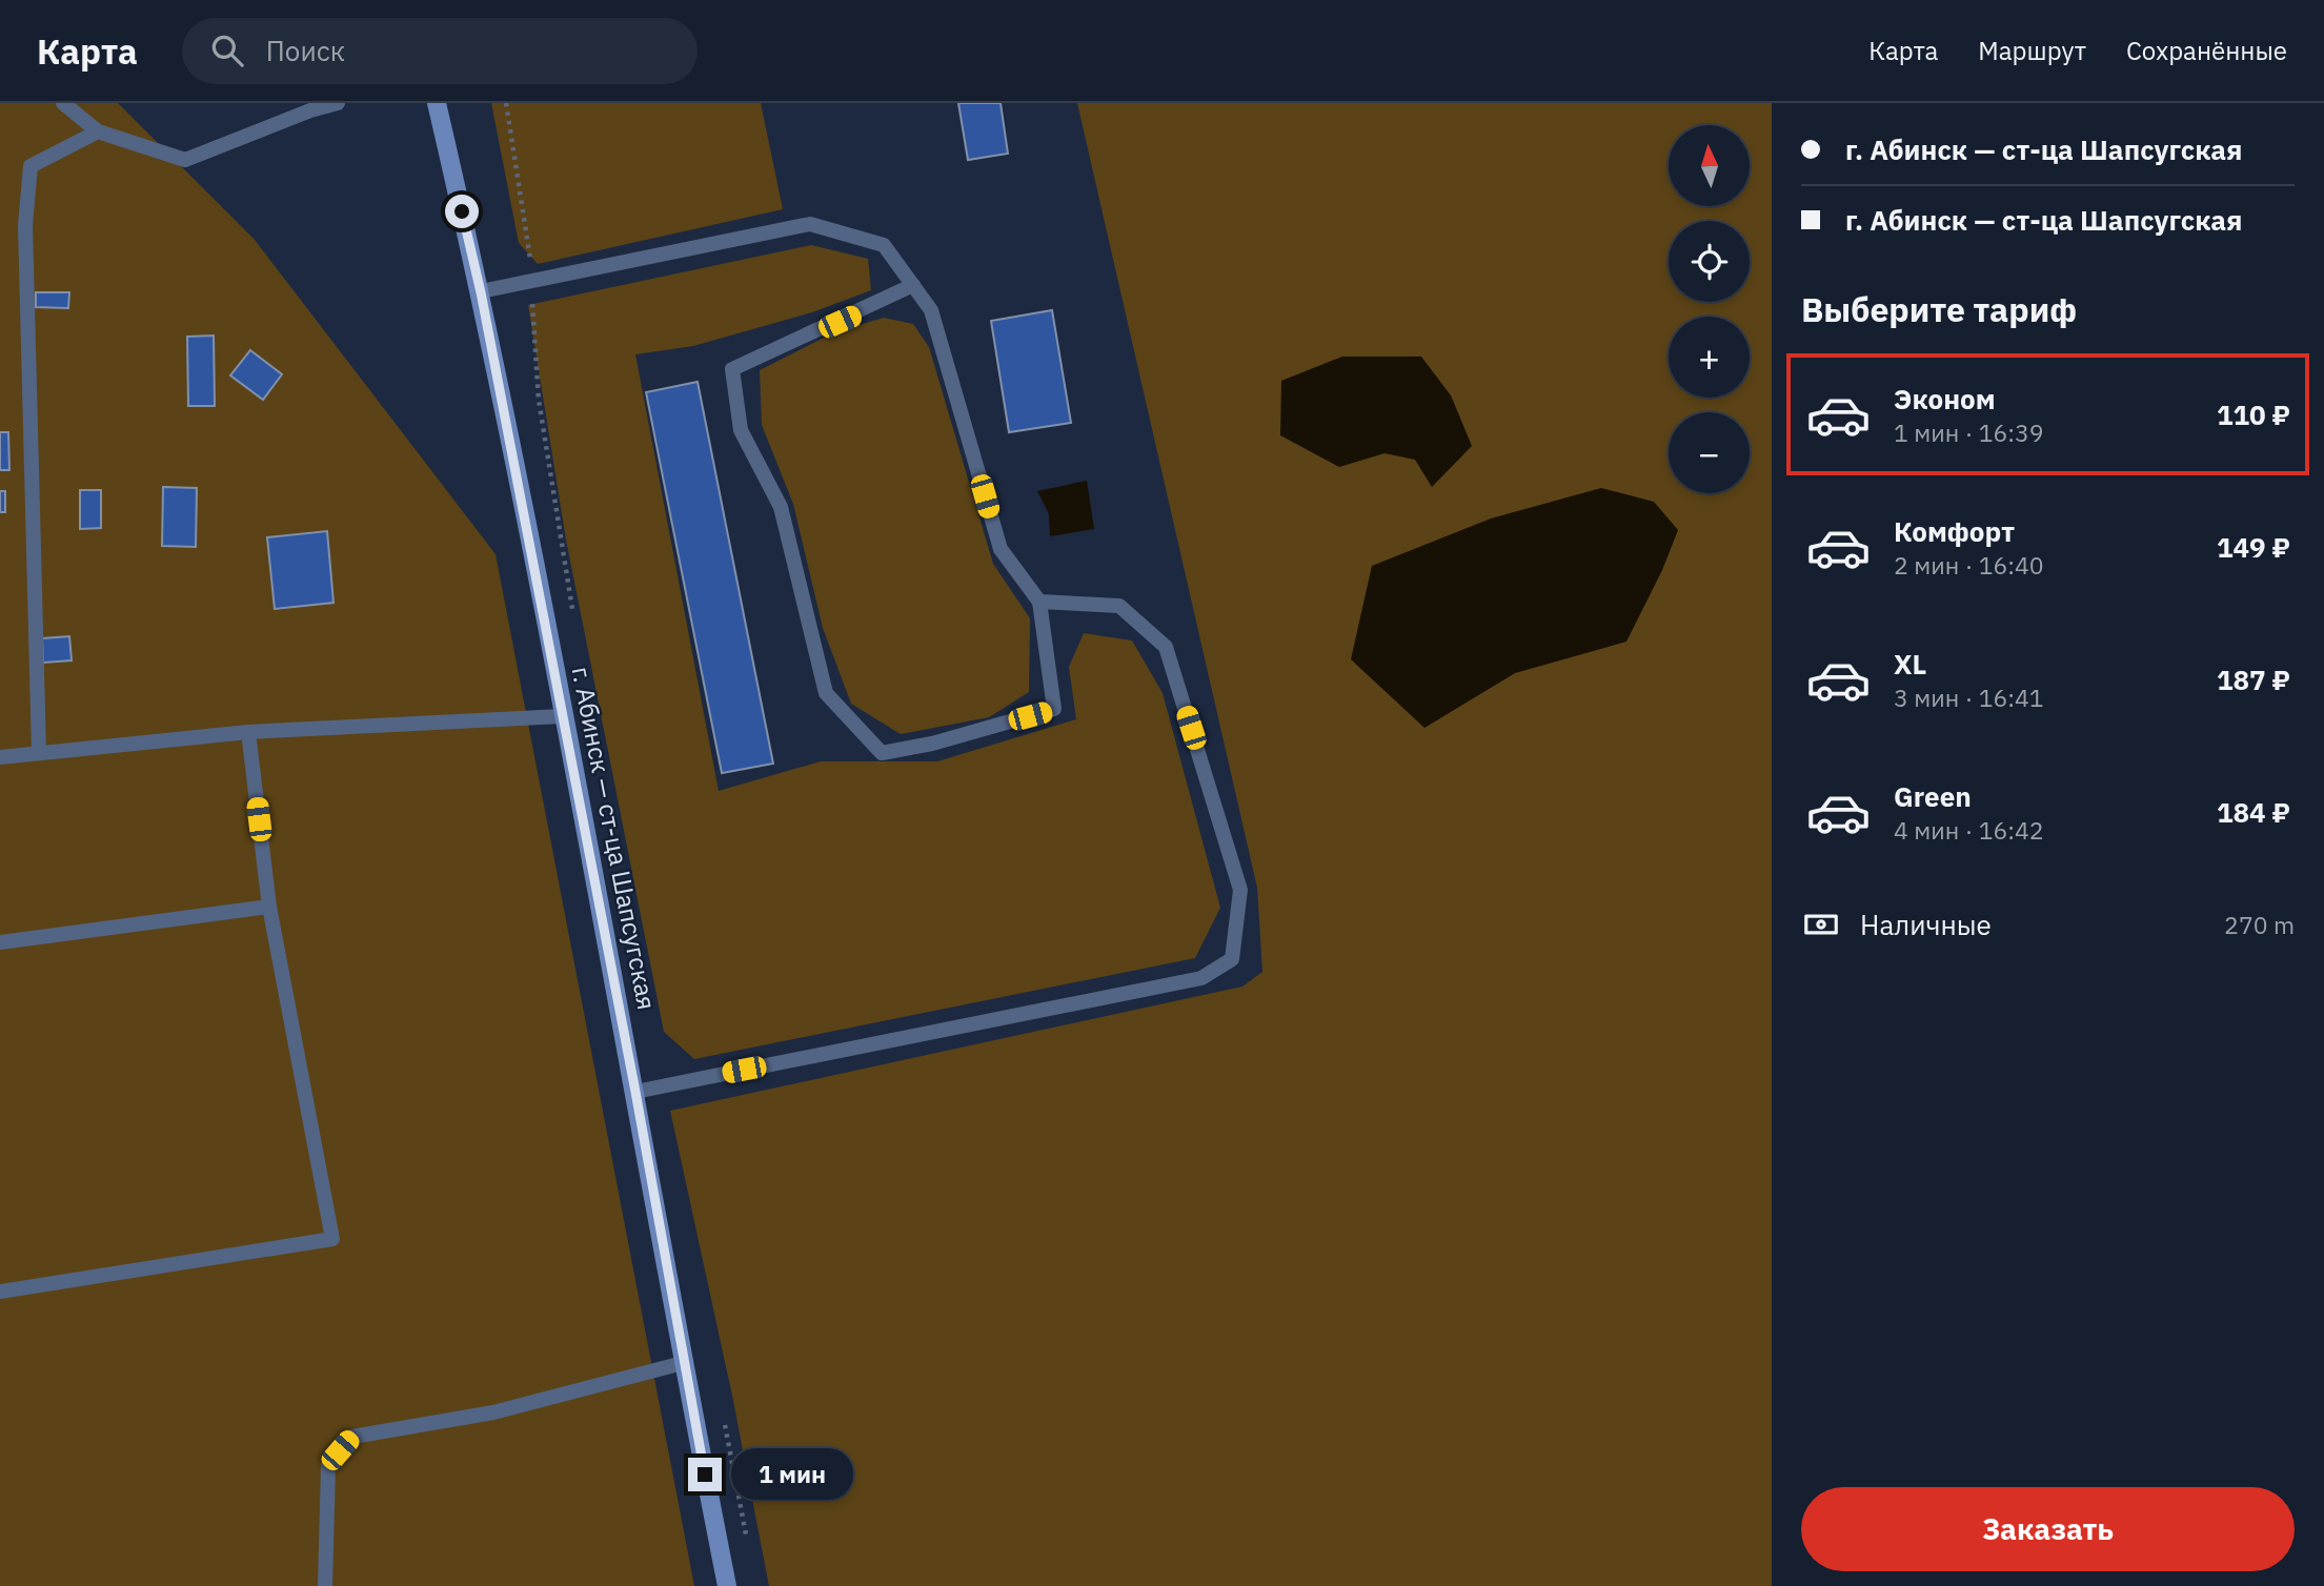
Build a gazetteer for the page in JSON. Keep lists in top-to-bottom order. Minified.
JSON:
{"streets":{"main road":["г. Абинск — ст-ца Шапсугская"]},"north":"top","page":{"header":"Карта","search":"Поиск","nav":["Карта","Маршрут","Сохранённые"],"banner":["г. Абинск — ст-ца Шапсугская","г. Абинск — ст-ца Шапсугская"],"map_buttons":["+","−"],"heading":"Выберите тариф","list":[{"name":"Эконом","note":"1 мин · 16:39","value":"110 ₽"},{"name":"Комфорт","note":"2 мин · 16:40","value":"149 ₽"},{"name":"XL","note":"3 мин · 16:41","value":"187 ₽"},{"name":"Green","note":"4 мин · 16:42","value":"184 ₽"}],"pay":["Наличные","270 m"],"bubble":"1 мин","buttons":"Заказать"}}
